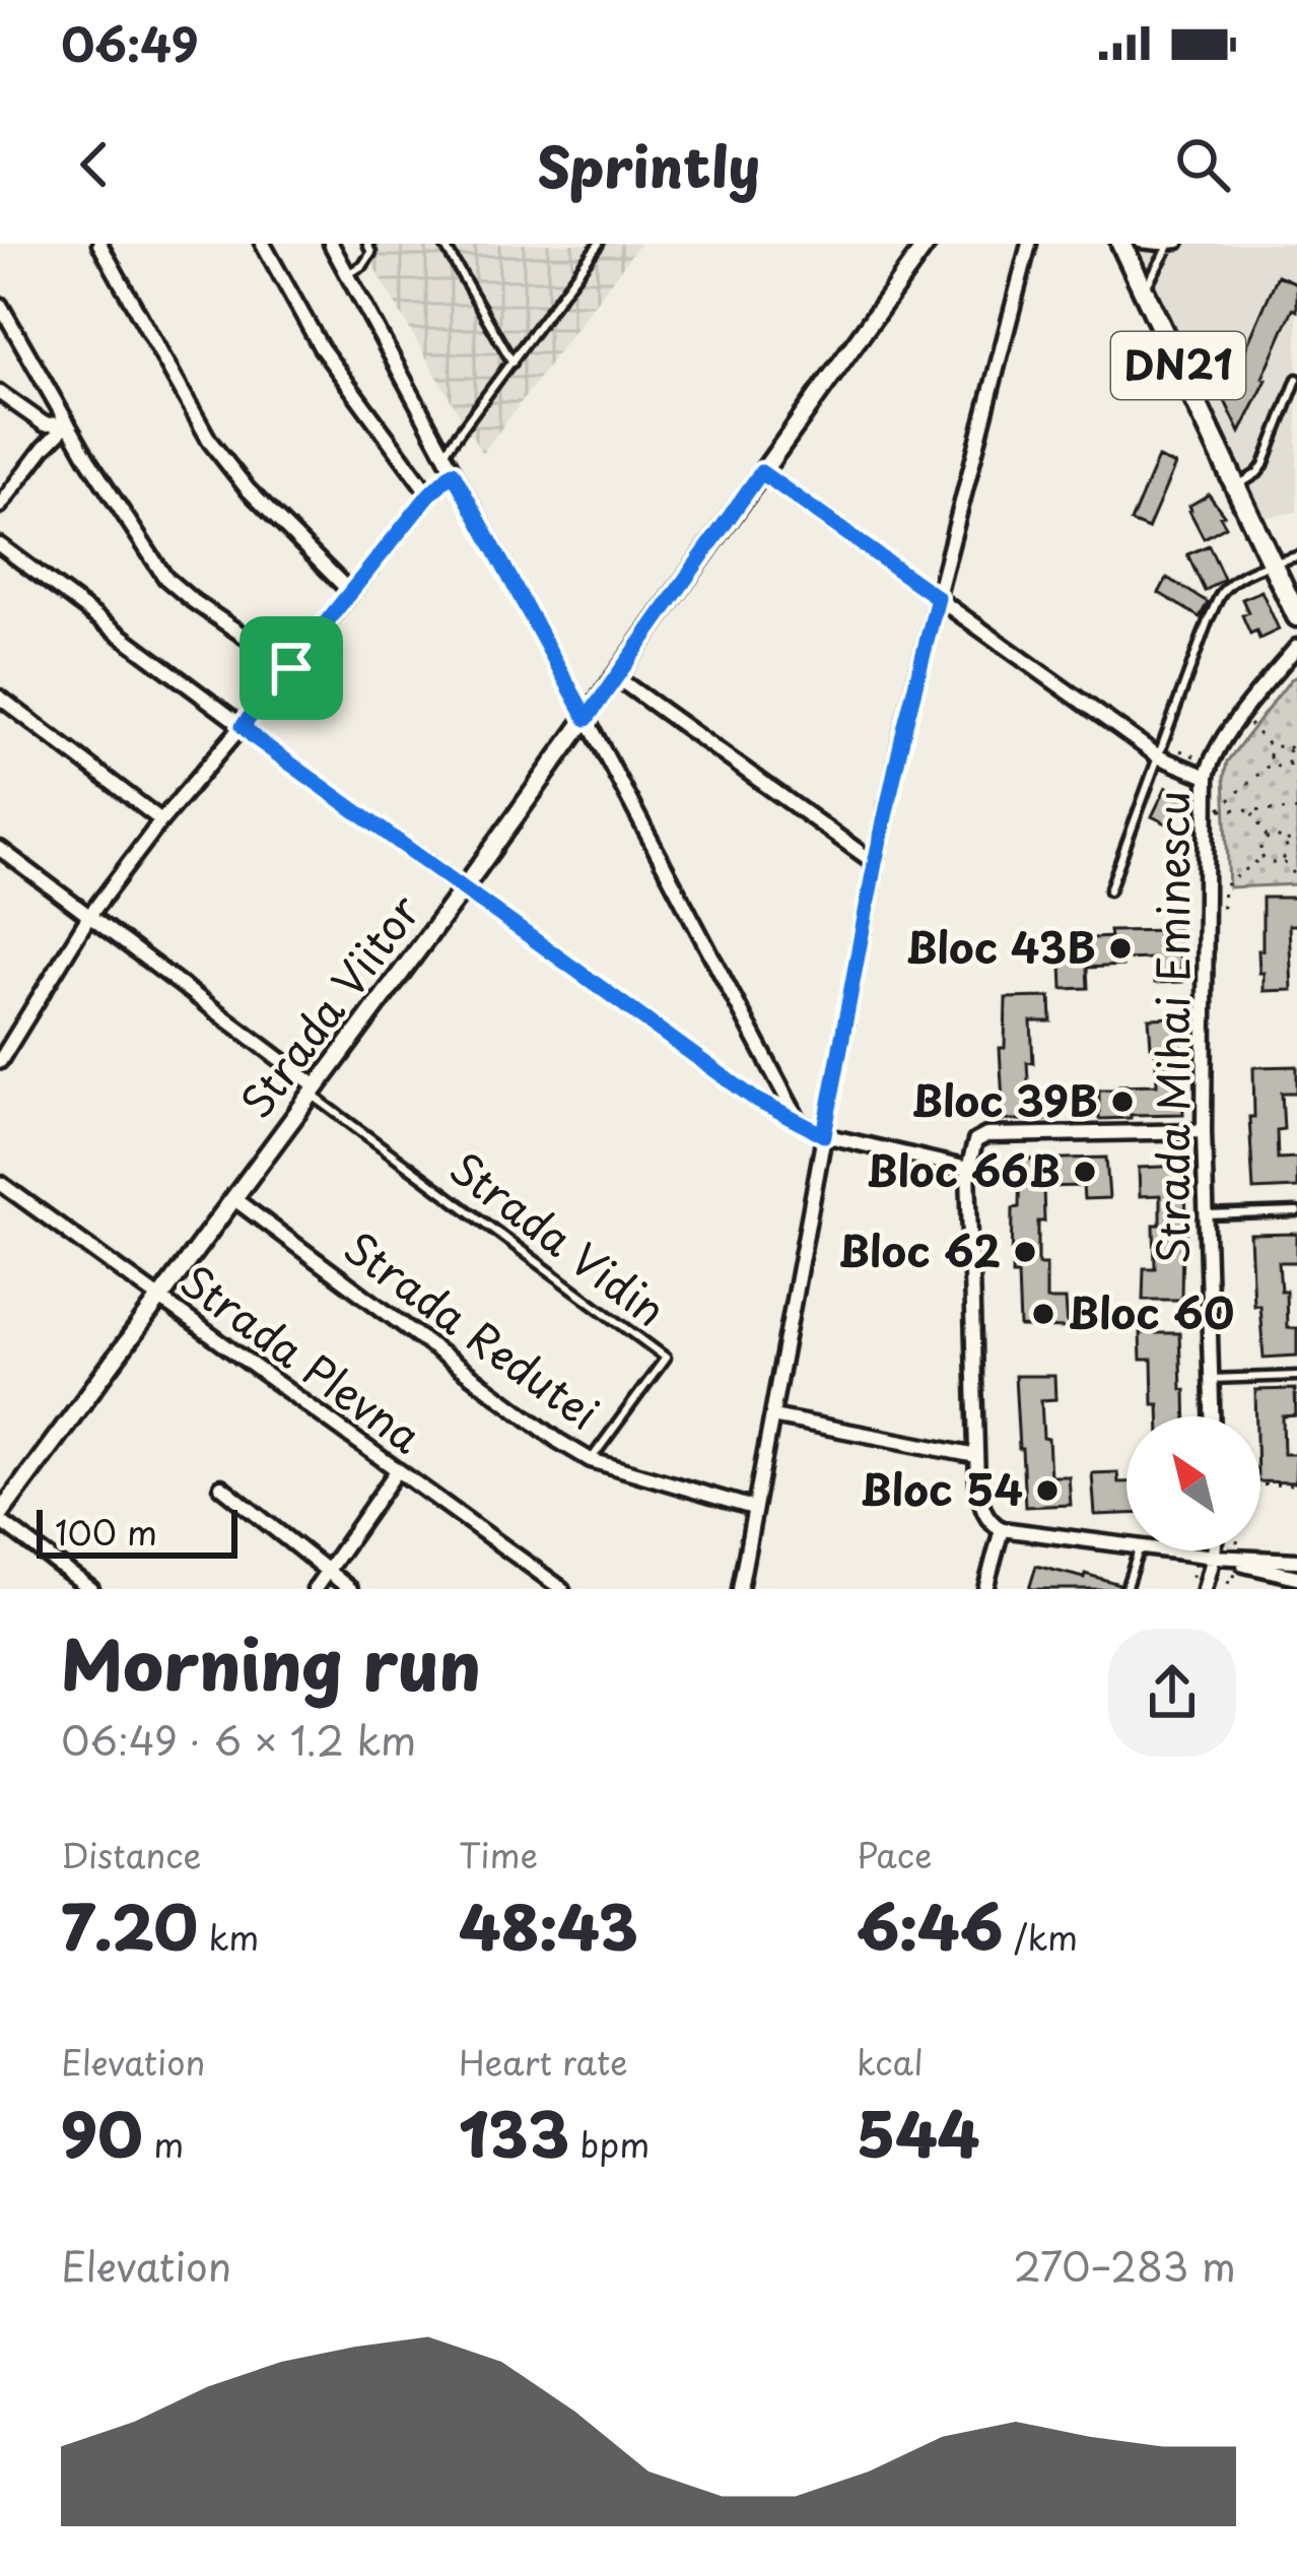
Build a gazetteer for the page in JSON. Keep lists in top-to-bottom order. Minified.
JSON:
{"streets":{"highway":["DN21"],"street":["Strada Viitor","Strada Mihai Eminescu","Strada Redutei","Strada Plevna"],"lane":["Strada Vidin"]},"crossings":[["Strada Viitor","Strada Vidin"],["Strada Viitor","Strada Redutei"],["Strada Viitor","Strada Plevna"],["Strada Vidin","Strada Redutei"]],"places":["Bloc 43B","Bloc 39B","Bloc 66B","Bloc 62","Bloc 60","Bloc 54"],"scale_bar":"100 m","north":"top left","page":{"status":"06:49","header":"Sprintly","scale":"100 m","heading":["Morning run","06:49 · 6 × 1.2 km"],"stats":[["Distance","7.20 km"],["Time","48:43"],["Pace","6:46 /km"],["Elevation","90 m"],["Heart rate","133 bpm"],["kcal","544"]],"chart":["Elevation","270–283 m"]}}
